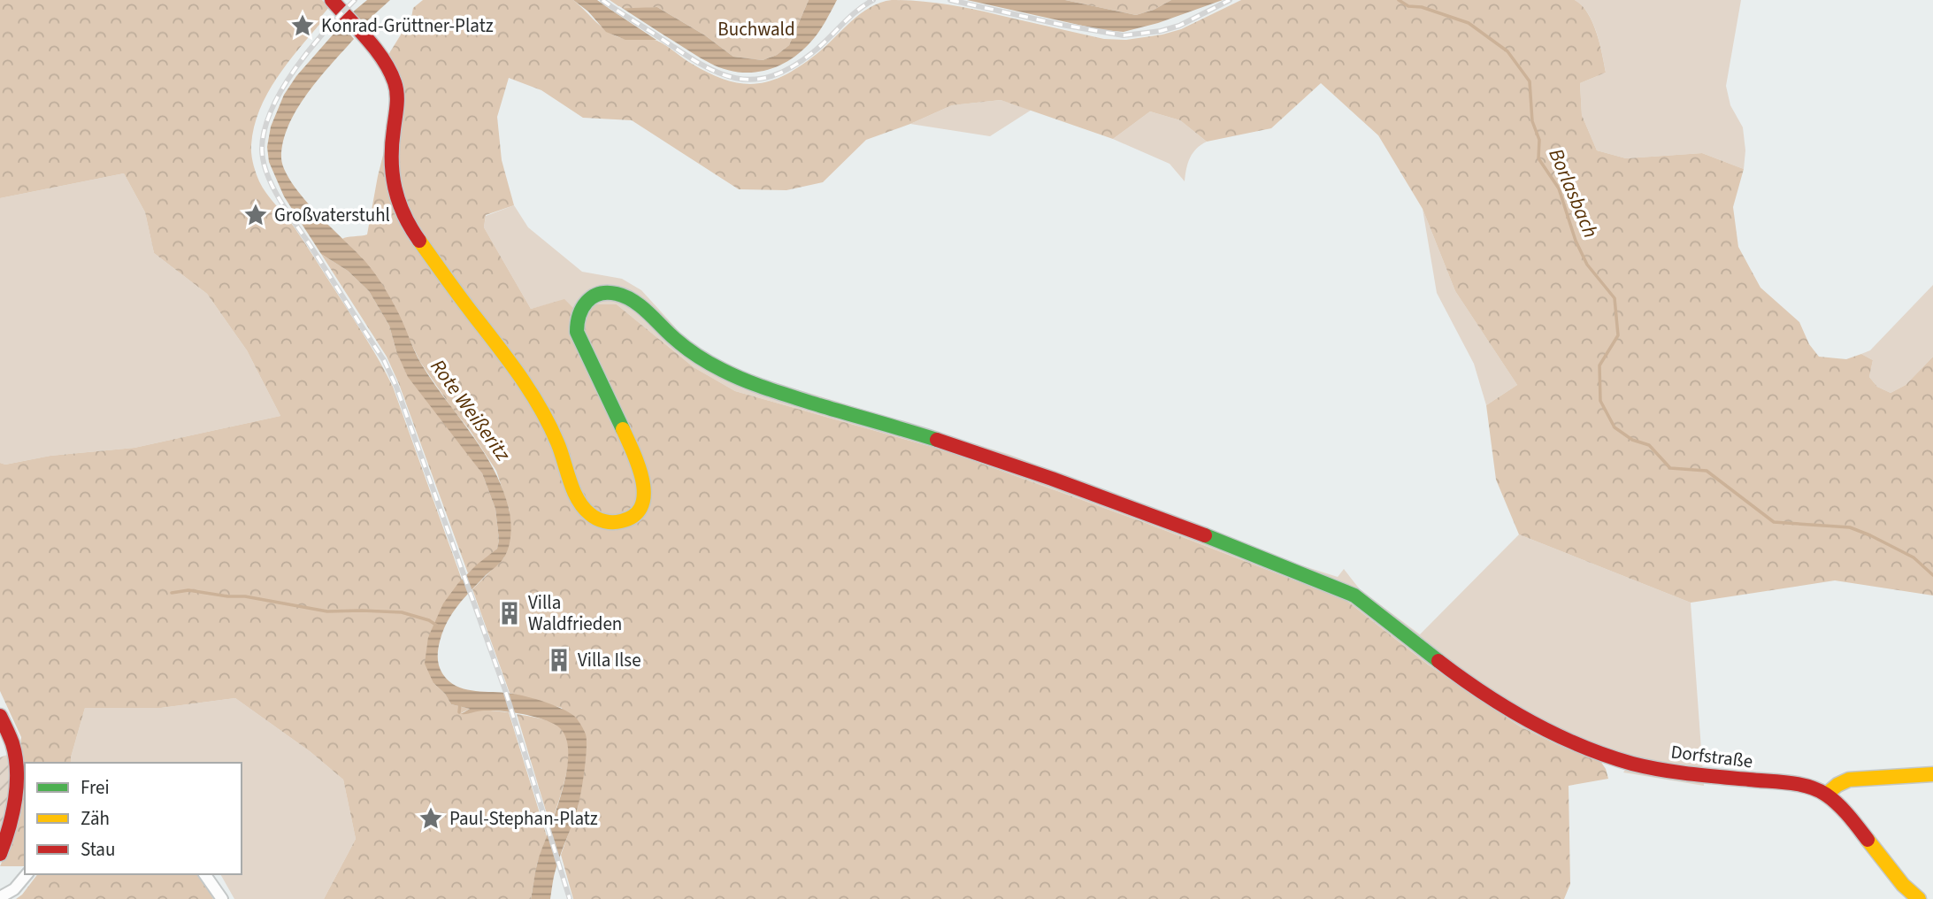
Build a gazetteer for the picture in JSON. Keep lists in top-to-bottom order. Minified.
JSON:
{"streets":{"street":["Dorfstraße"]},"water":["Borlasbach","Rote Weißeritz"],"parks":["Buchwald"],"places":{"place":["Konrad-Grüttner-Platz","Großvaterstuhl","Paul-Stephan-Platz"],"building":["Villa Waldfrieden","Villa Ilse"]},"legend":["Frei","Zäh","Stau"]}
